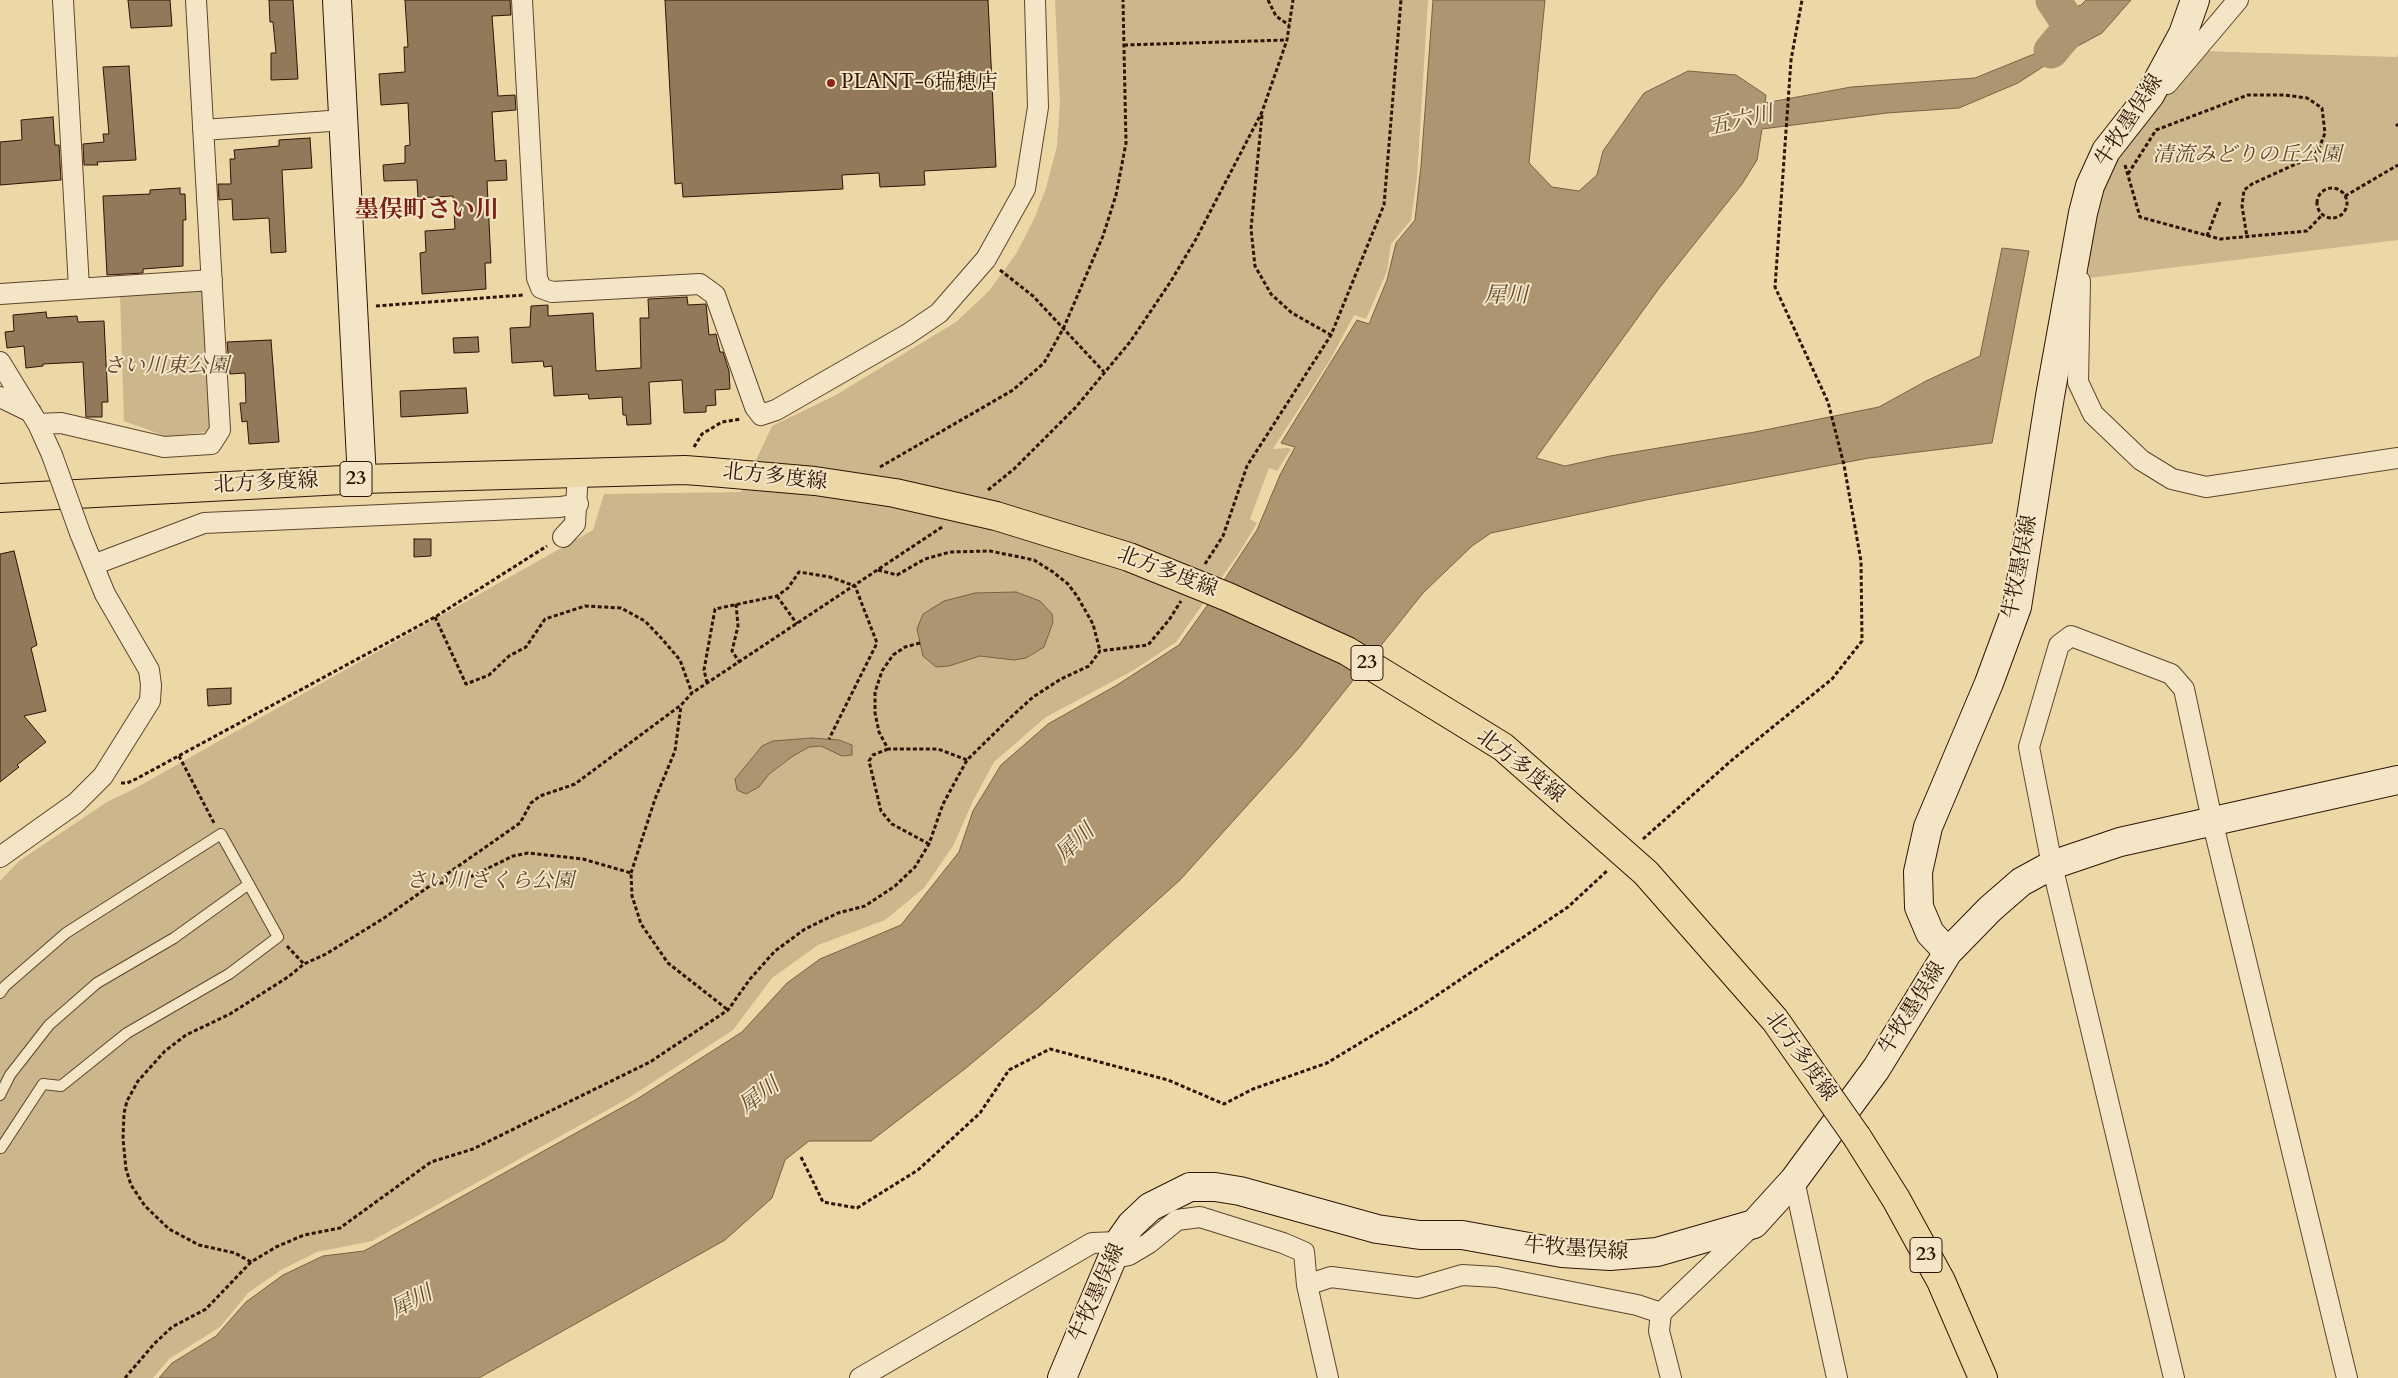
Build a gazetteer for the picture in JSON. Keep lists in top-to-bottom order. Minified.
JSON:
{"streets":{"main road":["牛牧墨俣線","北方多度線","23"]},"districts":["墨俣町さい川"],"water":["五六川","犀川"],"parks":["清流みどりの丘公園","さい川東公園","さい川さくら公園"],"places":["PLANT-6瑞穂店"]}
